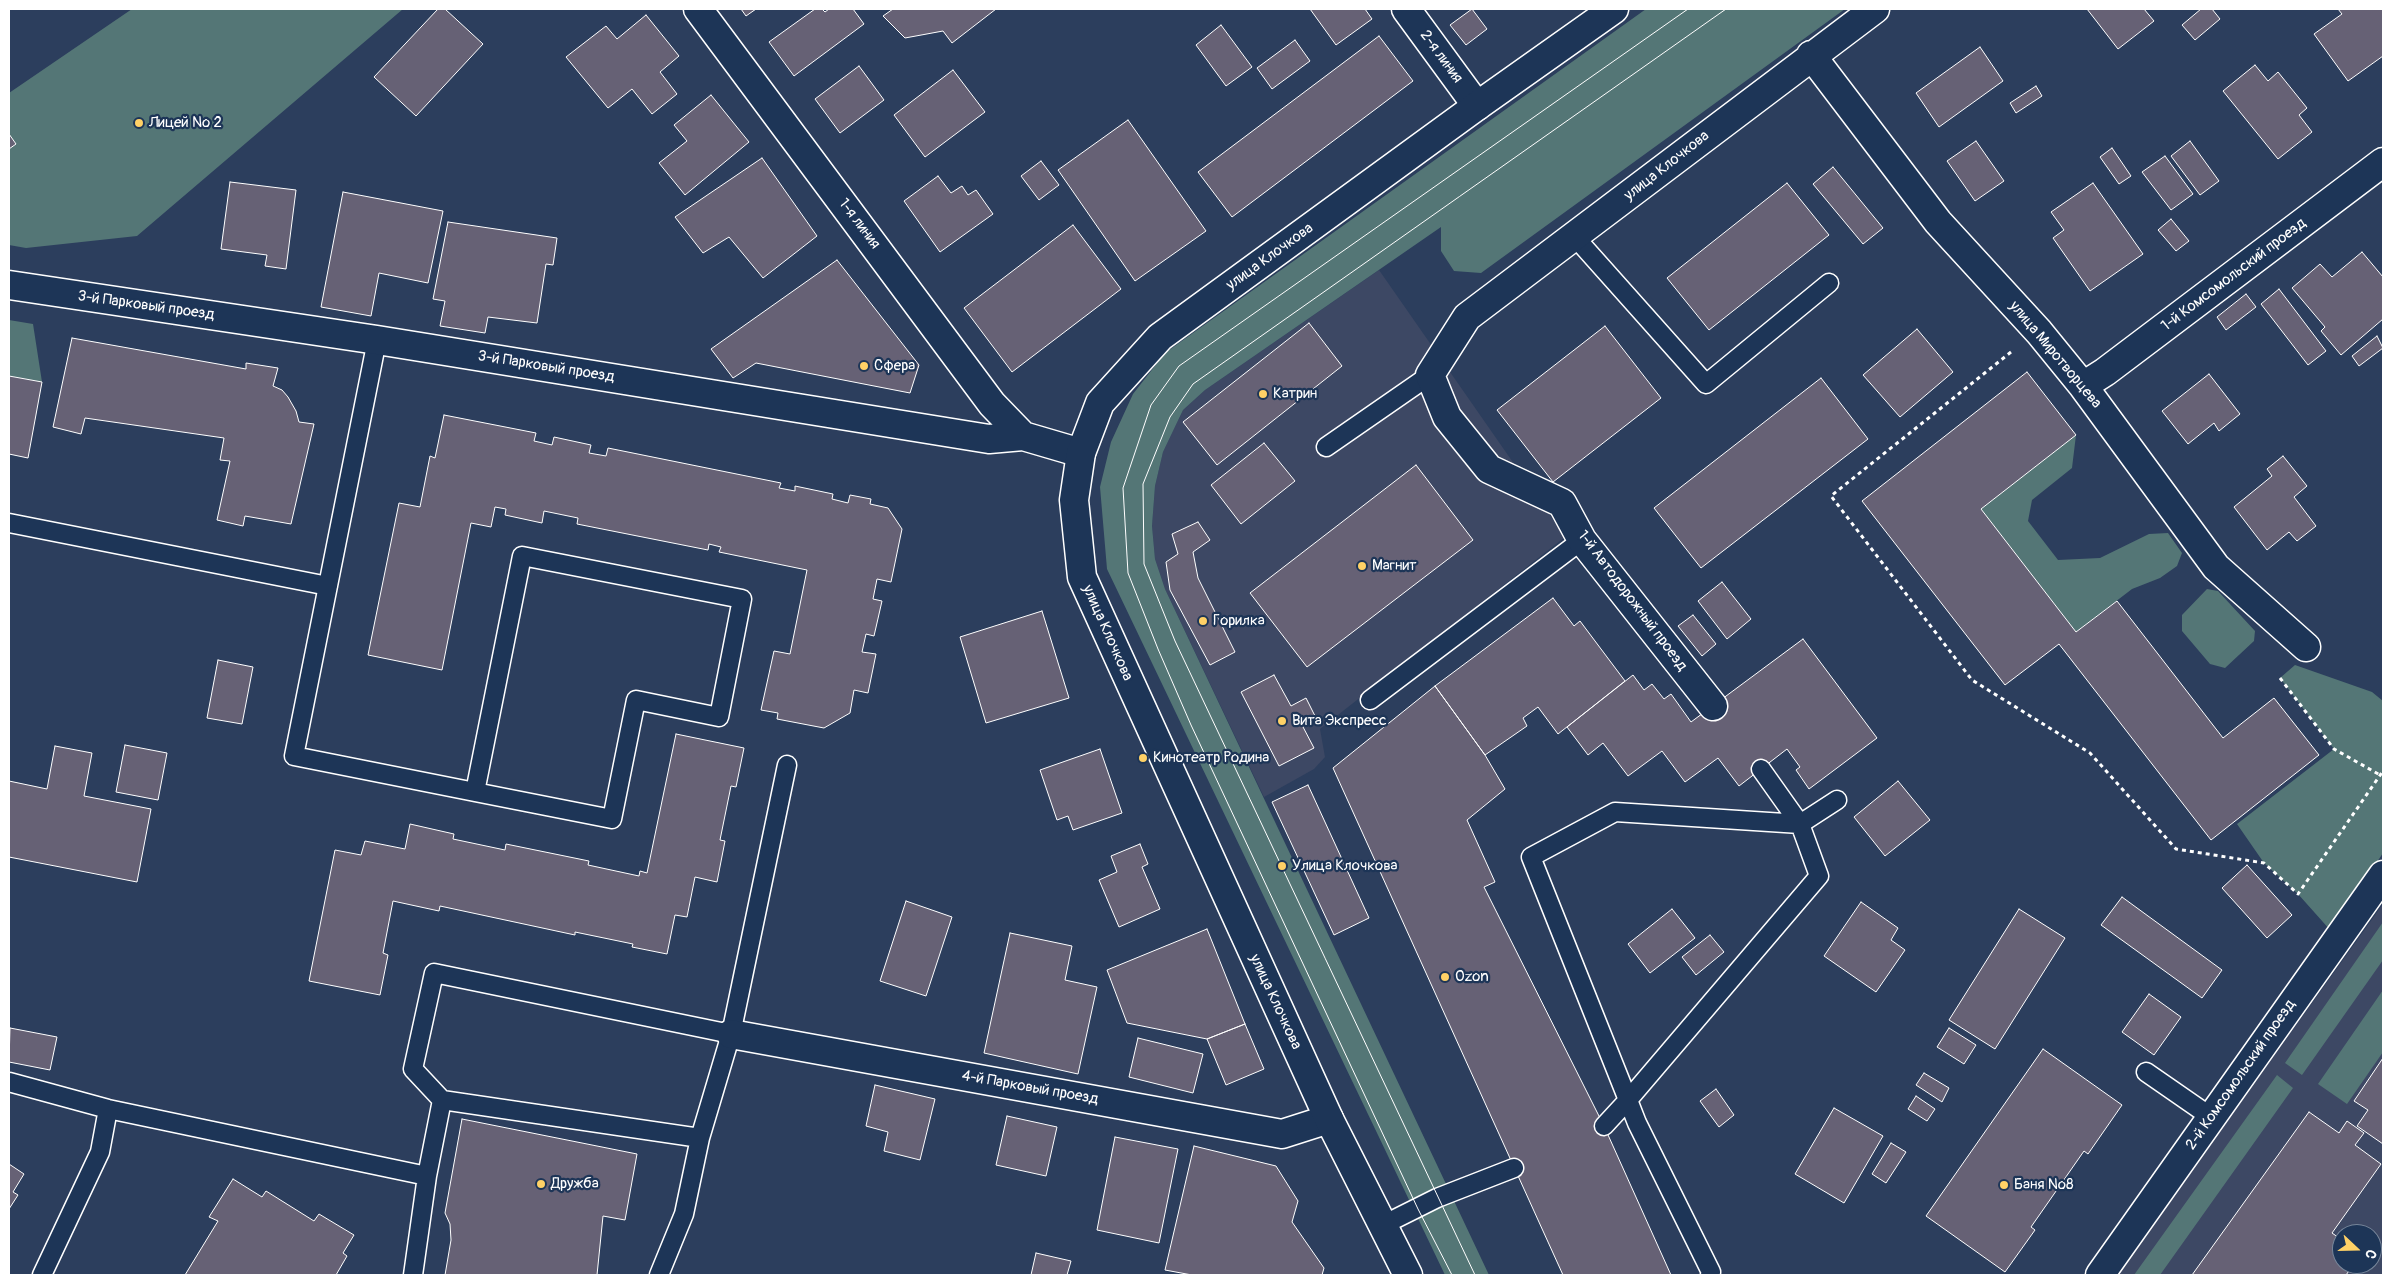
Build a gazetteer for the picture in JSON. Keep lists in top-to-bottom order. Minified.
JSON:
{"streets":{"street":["2-я линия","улица Клочкова","1-я линия","1-й Комсомольский проезд","3-й Парковый проезд","улица Миротворцева","1-й Автодорожный проезд","2-й Комсомольский проезд","4-й Парковый проезд"]},"crossings":[["2-я линия","улица Клочкова"],["улица Клочкова","3-й Парковый проезд"],["улица Клочкова","улица Миротворцева"],["улица Клочкова","1-й Автодорожный проезд"],["улица Клочкова","4-й Парковый проезд"],["1-я линия","3-й Парковый проезд"],["1-й Комсомольский проезд","улица Миротворцева"]],"places":["Лицей № 2","Сфера","Катрин","Магнит","Горилка","Вита Экспресс","Кинотеатр Родина","Улица Клочкова","Ozon","Дружба","Баня №8"],"north":"right"}
